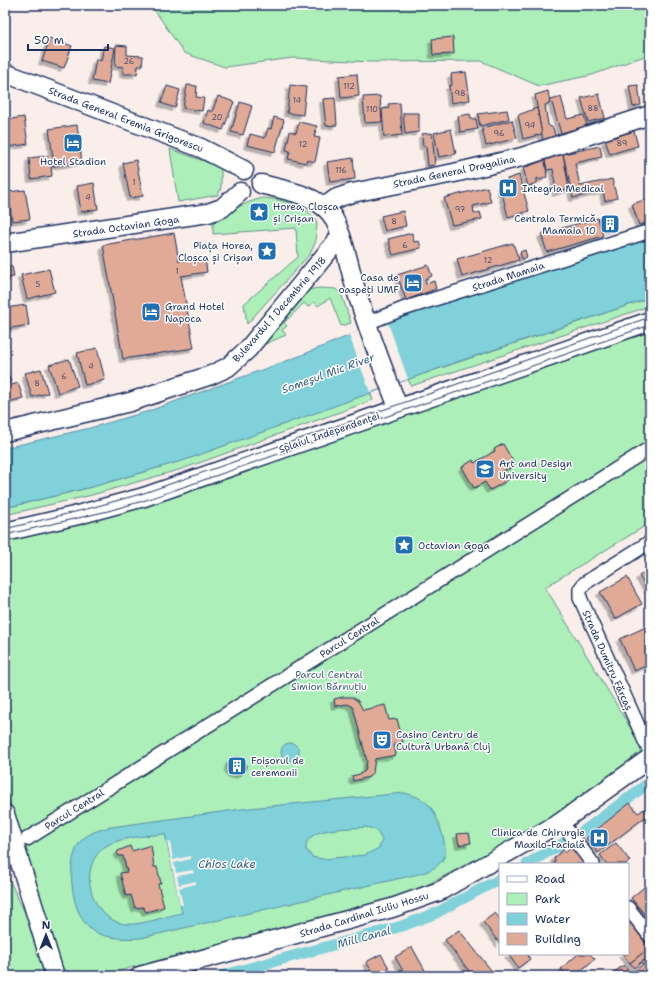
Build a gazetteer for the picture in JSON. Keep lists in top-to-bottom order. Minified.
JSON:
{"streets":{"main road":["Strada General Eremia Grigorescu","Strada General Dragalina","Strada Octavian Goga","Bulevardul 1 Decembrie 1918","Splaiul Independenței","Strada Cardinal Iuliu Hossu"],"street":["Strada Mamaia","Parcul Central","Strada Dumitru Fărcaș"]},"crossings":[["Strada General Eremia Grigorescu","Strada Octavian Goga"]],"water":["Someşul Mic River","Chios Lake","Mill Canal"],"parks":["Parcul Central Simion Bărnuțiu"],"places":{"hotel":["Hotel Stadion","Casa de oaspeți UMF","Grand Hotel Napoca"],"hospital":["Integria Medical","Clinica de Chirurgie Maxilo-Facială"],"place":["Horea, Cloșca și Crișan","Piața Horea, Cloșca și Crișan","Octavian Goga"],"building":["Centrala Termică Mamaia 10","Foișorul de ceremonii"],"school or university":["Art and Design University"],"theatre":["Casino Centru de Cultură Urbană Cluj"]},"house_numbers":["26","112","98","14","88","110","20","94","96","89","12","116","1","4","97","8","6","12","1","5","4","6","8"],"legend":["Road","Park","Water","Building"],"scale_bar":"50 m","north":"top"}
